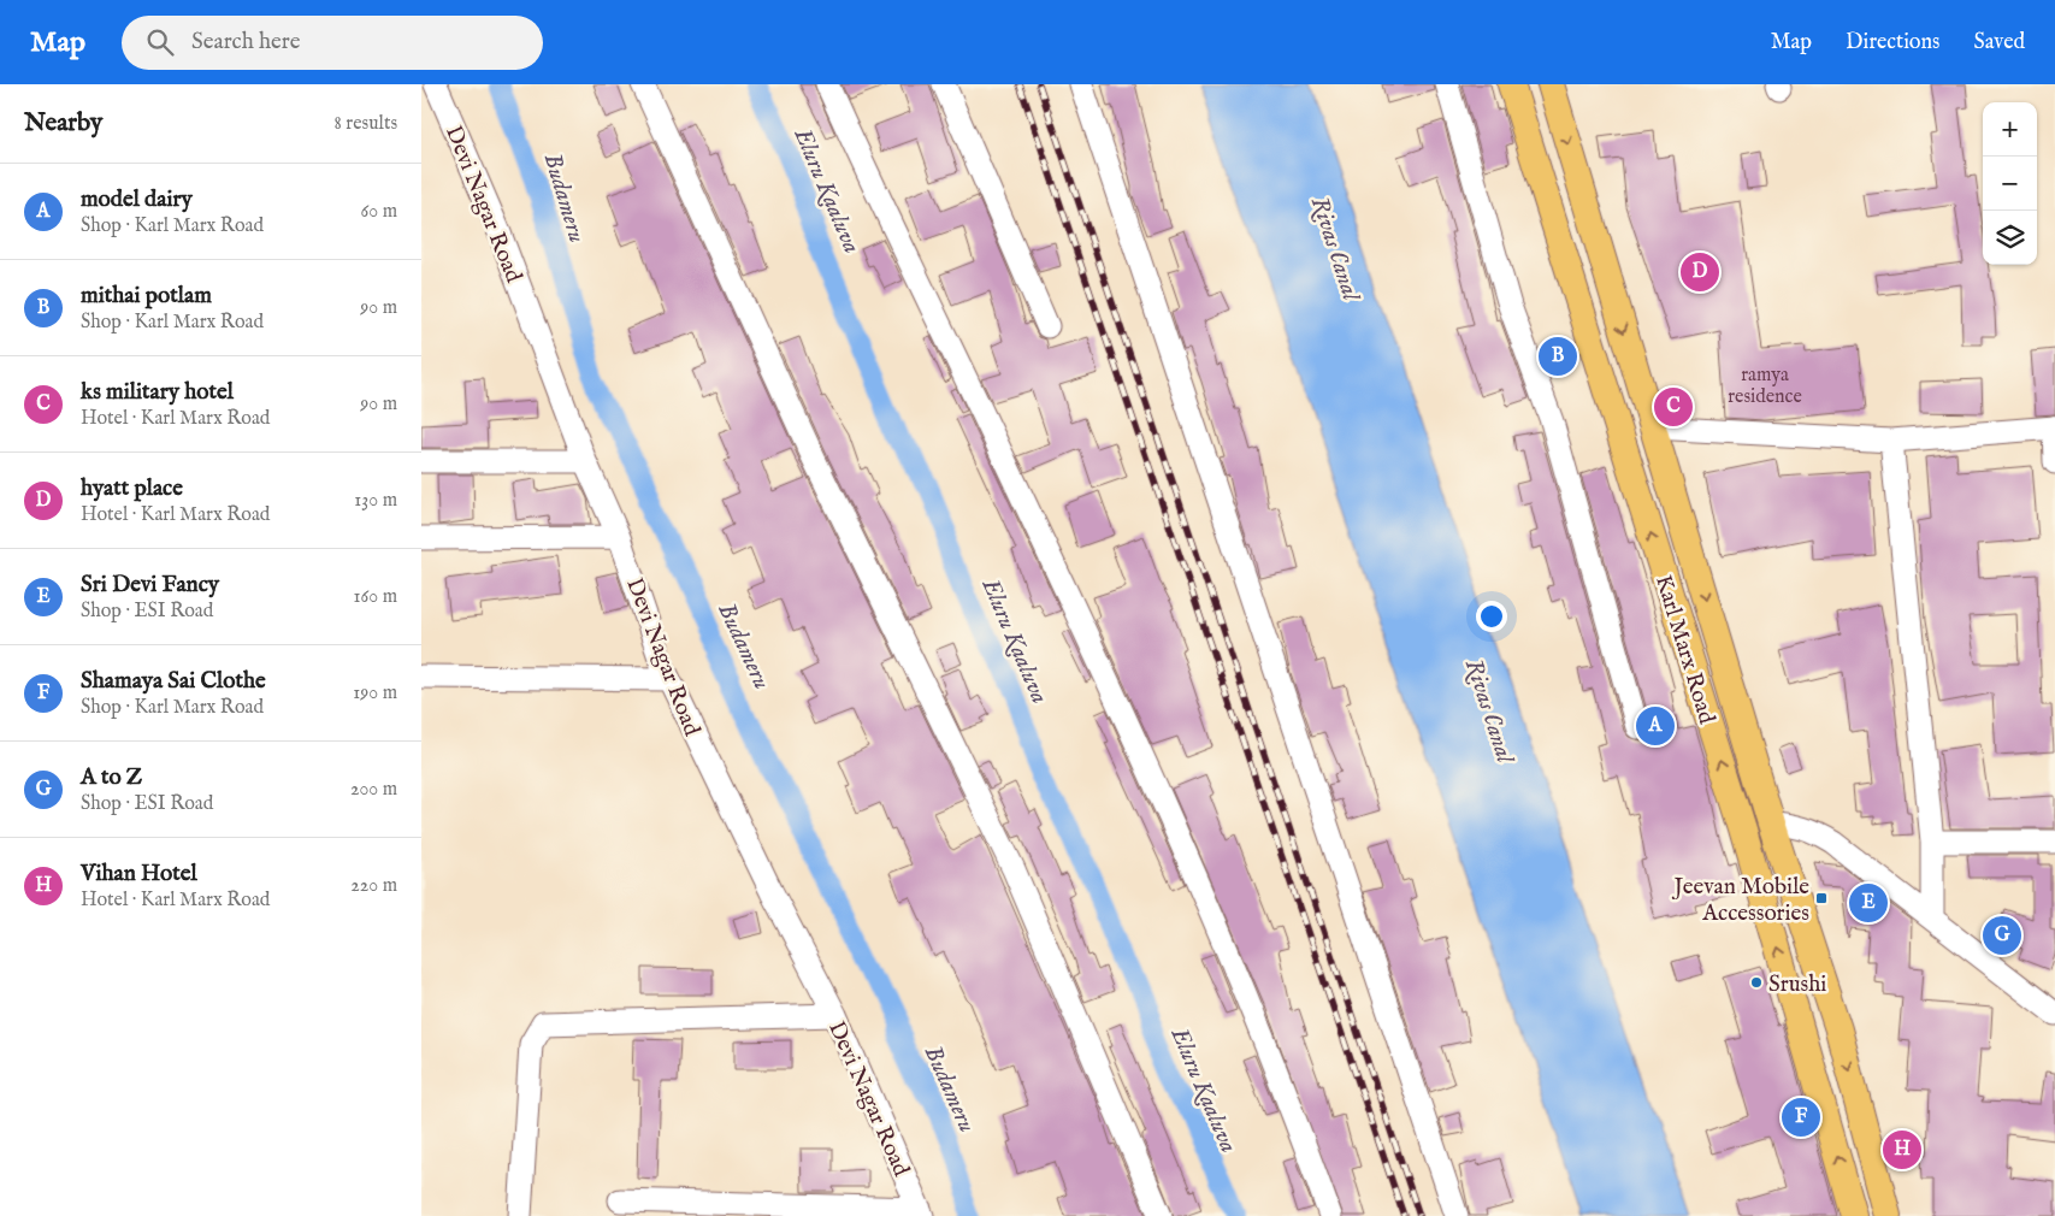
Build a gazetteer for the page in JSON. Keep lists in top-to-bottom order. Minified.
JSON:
{"streets":{"main road":["Karl Marx Road"],"street":["Devi Nagar Road"]},"water":["Eluru Kaaluva","Budameru","Rivas Canal"],"places":{"transit":["Jeevan Mobile Accessories"],"other":["Srushi"]},"house_numbers":["ramya residence"],"page":{"header":"Map","search":"Search here","nav":["Map","Directions","Saved"],"heading":["Nearby","8 results"],"map_buttons":["+","−"],"list":[{"mark":"A","name":"model dairy","note":"Shop · Karl Marx Road","value":"60 m"},{"mark":"B","name":"mithai potlam","note":"Shop · Karl Marx Road","value":"90 m"},{"mark":"C","name":"ks military hotel","note":"Hotel · Karl Marx Road","value":"90 m"},{"mark":"D","name":"hyatt place","note":"Hotel · Karl Marx Road","value":"130 m"},{"mark":"E","name":"Sri Devi Fancy","note":"Shop · ESI Road","value":"160 m"},{"mark":"F","name":"Shamaya Sai Clothe","note":"Shop · Karl Marx Road","value":"190 m"},{"mark":"G","name":"A to Z","note":"Shop · ESI Road","value":"200 m"},{"mark":"H","name":"Vihan Hotel","note":"Hotel · Karl Marx Road","value":"220 m"}],"pins":["D","B","C","A","E","G","F","H"]}}
